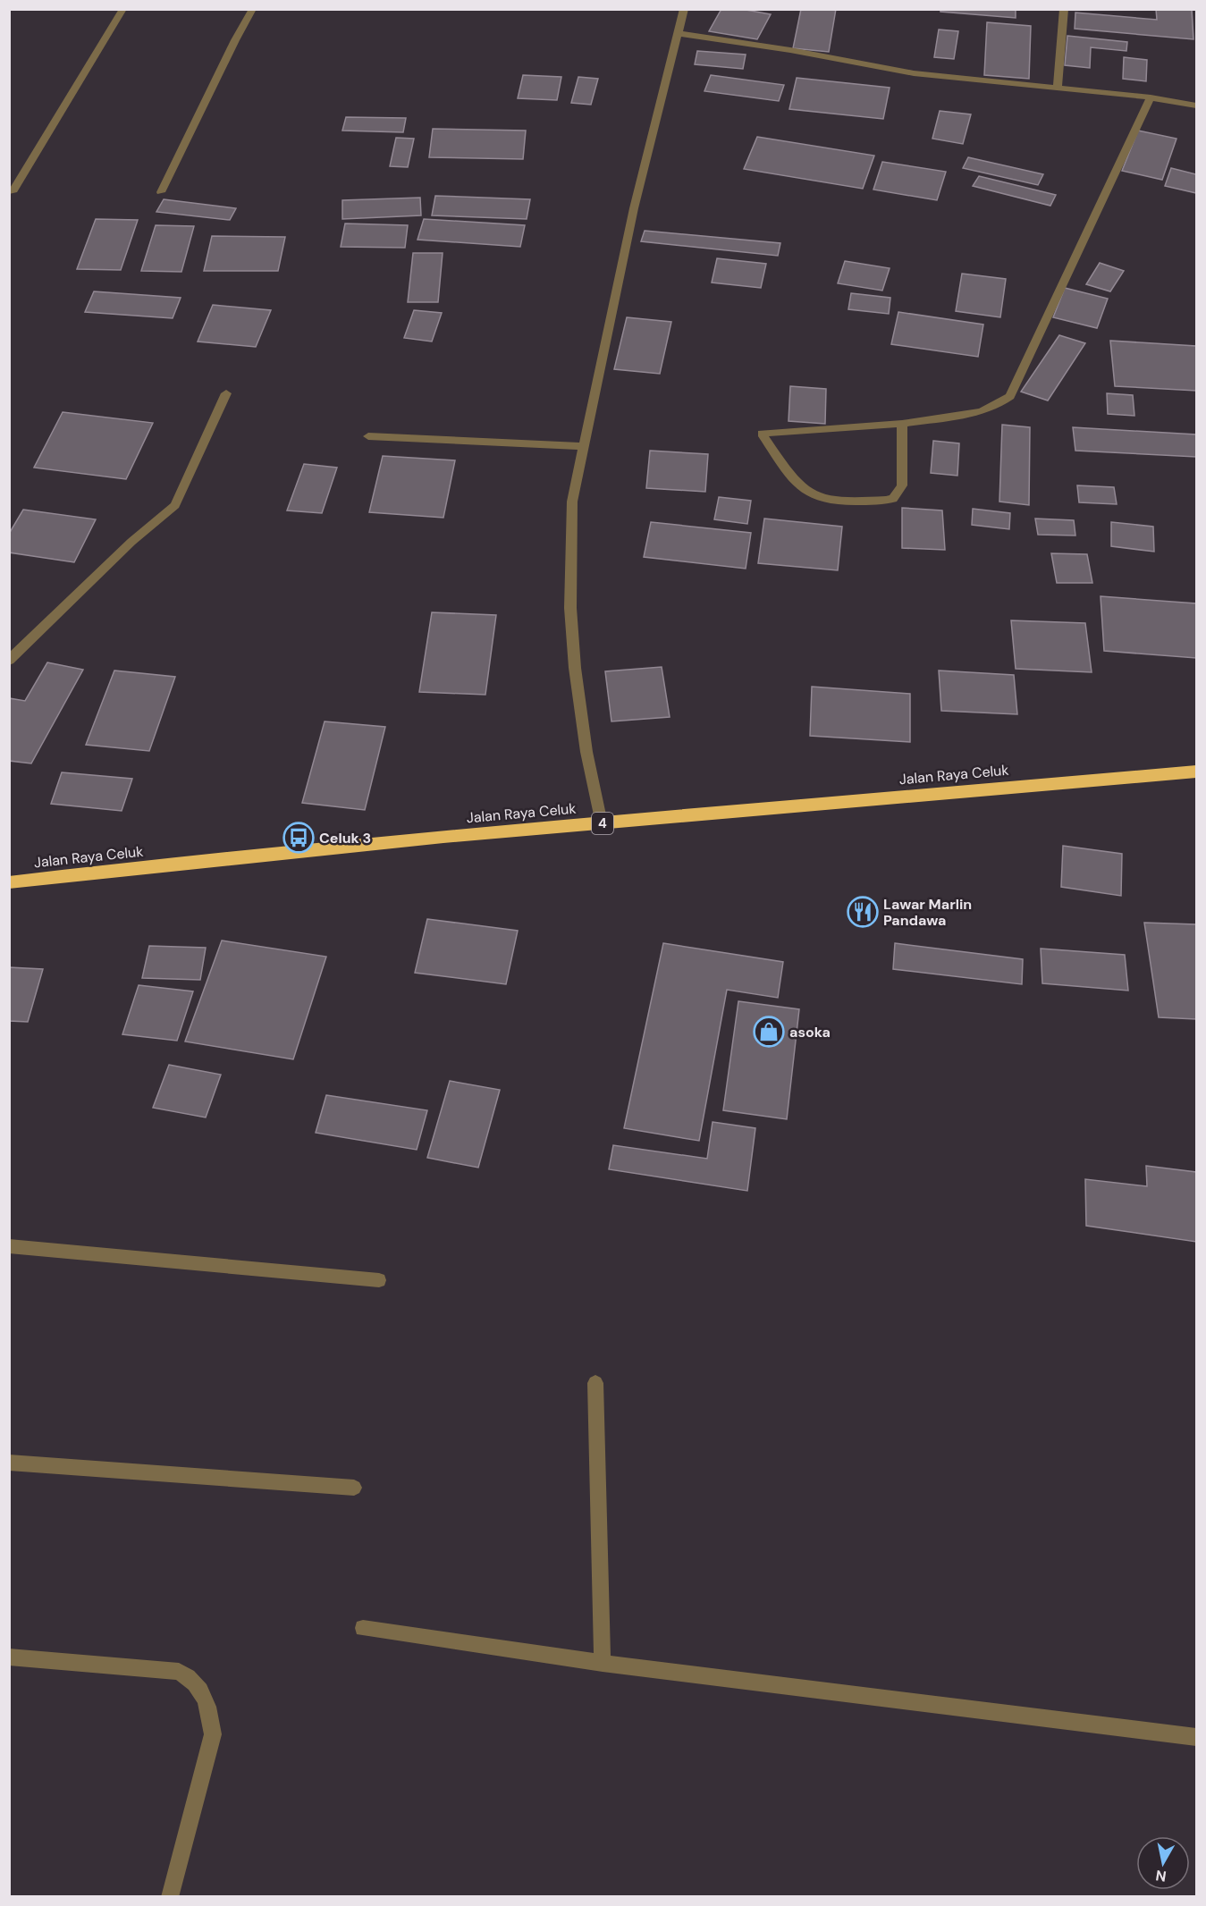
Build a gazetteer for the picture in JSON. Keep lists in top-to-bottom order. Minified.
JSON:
{"streets":{"highway":["Jalan Raya Celuk","4"]},"places":{"bus stop":["Celuk 3"],"restaurant":["Lawar Marlin Pandawa"],"shop":["asoka"]},"north":"bottom"}
